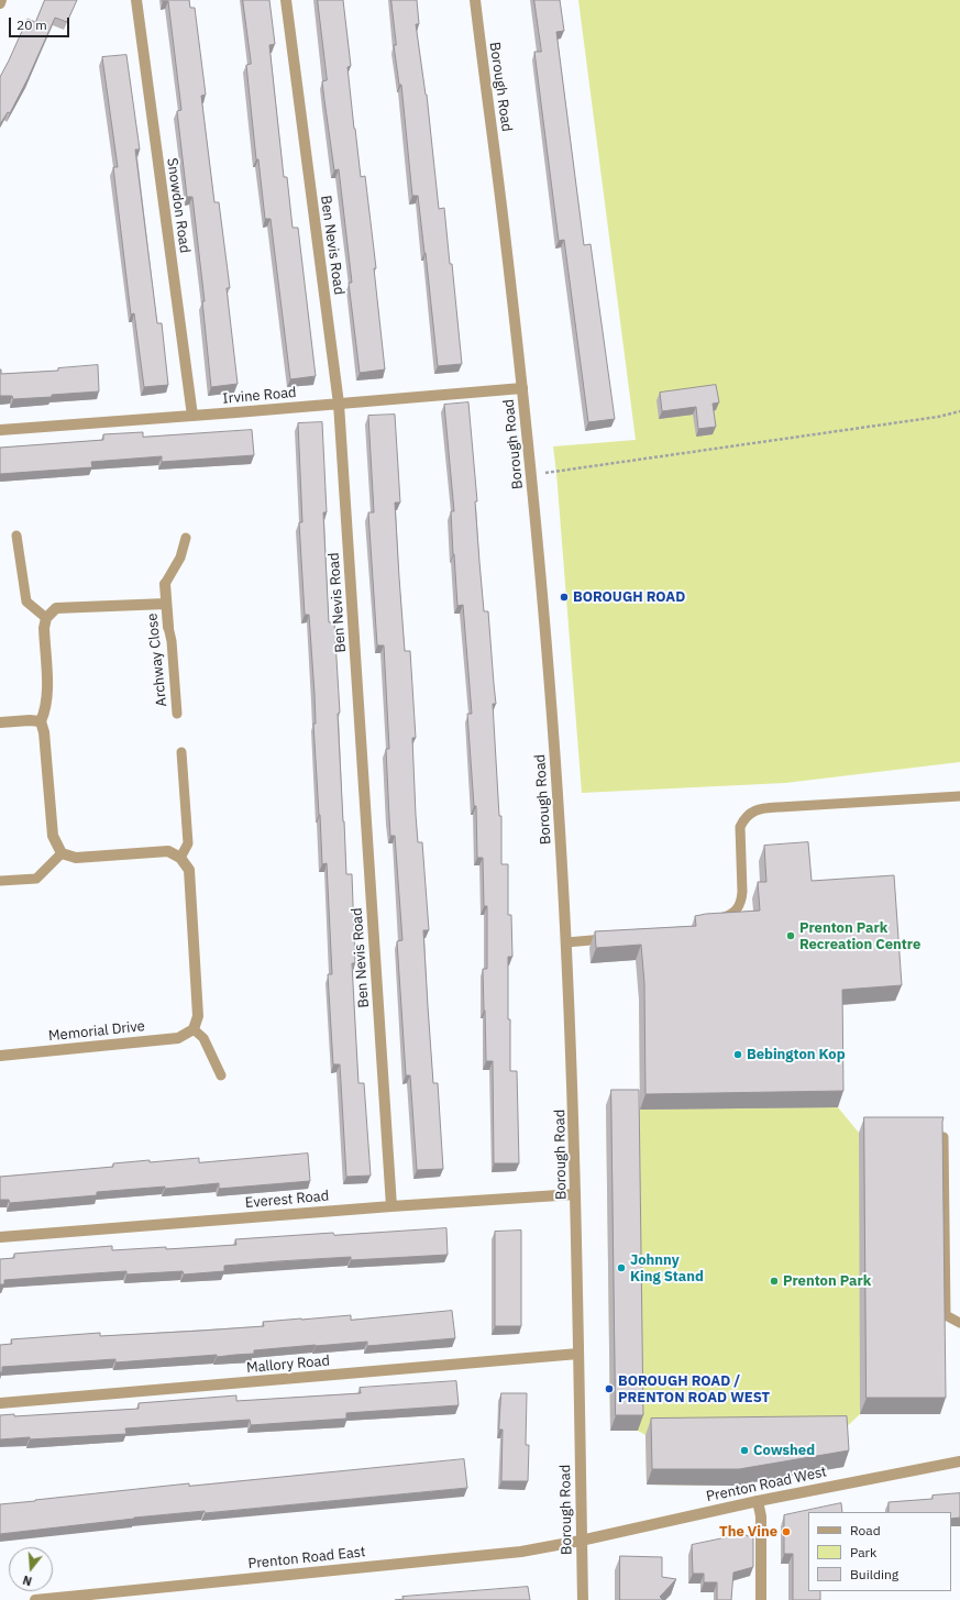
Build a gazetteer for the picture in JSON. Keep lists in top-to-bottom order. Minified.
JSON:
{"streets":{"street":["Borough Road","Snowdon Road","Ben Nevis Road","Irvine Road","Archway Close","Memorial Drive","Everest Road","Mallory Road","Prenton Road West","Prenton Road East"]},"crossings":[["Borough Road","Irvine Road"],["Borough Road","Everest Road"],["Borough Road","Mallory Road"],["Borough Road","Prenton Road West"],["Borough Road","Prenton Road East"],["Snowdon Road","Irvine Road"],["Ben Nevis Road","Irvine Road"],["Ben Nevis Road","Everest Road"],["Prenton Road West","Prenton Road East"]],"places":["BOROUGH ROAD","Prenton Park Recreation Centre","Bebington Kop","Johnny King Stand","Prenton Park","BOROUGH ROAD / PRENTON ROAD WEST","Cowshed","The Vine"],"legend":["Road","Park","Building"],"scale_bar":"20 m","north":"bottom"}
